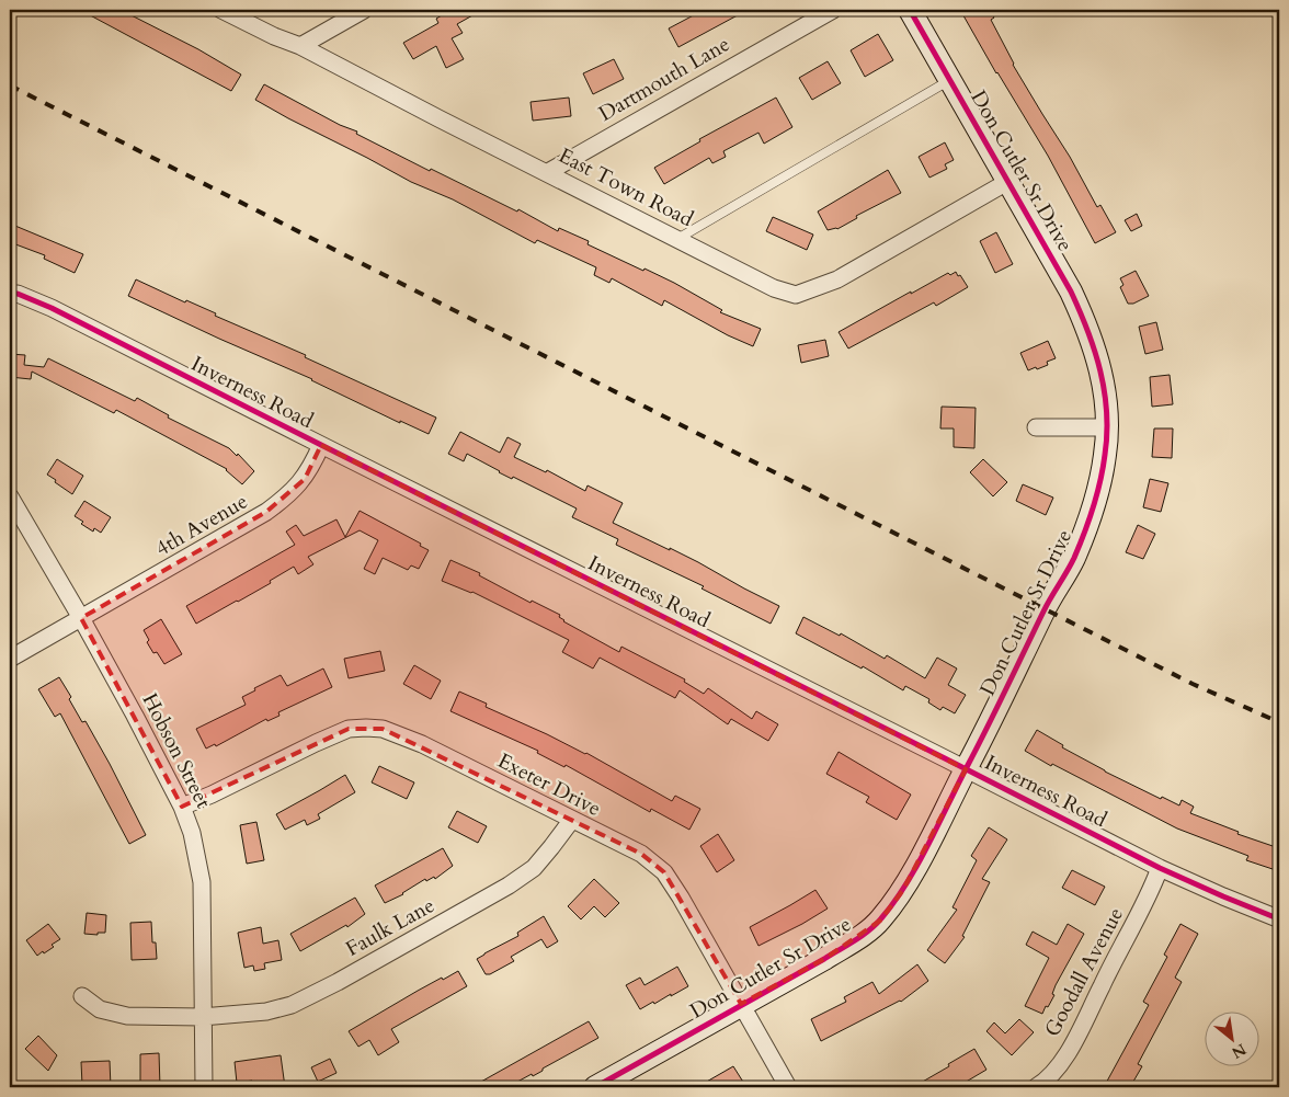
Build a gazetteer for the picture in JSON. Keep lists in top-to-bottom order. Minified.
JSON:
{"streets":{"street":["Dartmouth Lane","Don Cutler Sr Drive","East Town Road","Inverness Road","4th Avenue","Hobson Street","Exeter Drive","Faulk Lane","Goodall Avenue"]},"crossings":[["Dartmouth Lane","East Town Road"],["Don Cutler Sr Drive","East Town Road"],["Don Cutler Sr Drive","Inverness Road"],["Don Cutler Sr Drive","Exeter Drive"],["Inverness Road","4th Avenue"],["Inverness Road","Goodall Avenue"],["4th Avenue","Hobson Street"],["Hobson Street","Exeter Drive"],["Hobson Street","Faulk Lane"],["Exeter Drive","Faulk Lane"]],"north":"bottom right"}
